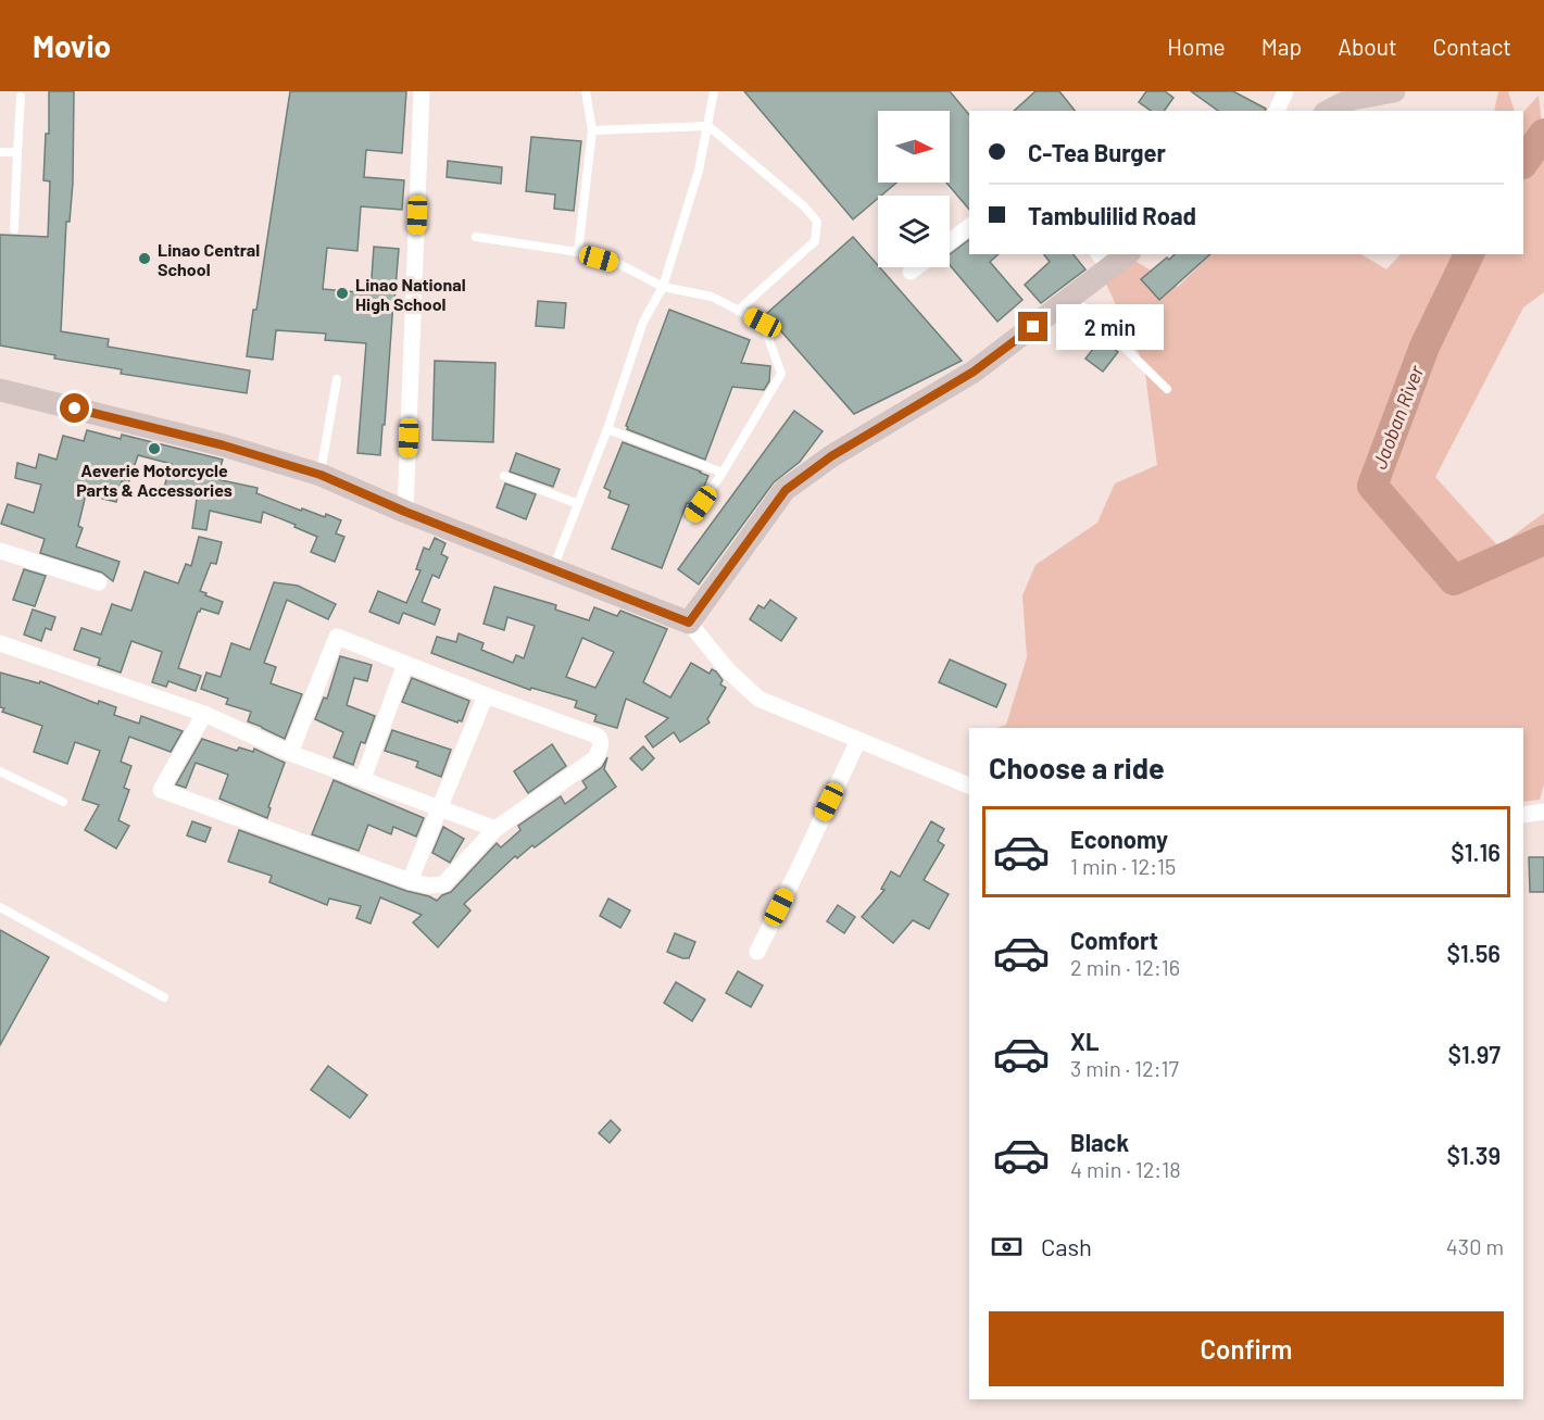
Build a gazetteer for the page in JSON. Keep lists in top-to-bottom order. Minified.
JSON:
{"water":["Jaoban River"],"places":["Linao Central School","Linao National High School","Aeverie Motorcycle Parts & Accessories"],"north":"right","page":{"header":"Movio","nav":["Home","Map","About","Contact"],"banner":["C-Tea Burger","Tambulilid Road"],"bubble":"2 min","heading":"Choose a ride","list":[{"name":"Economy","note":"1 min · 12:15","value":"$1.16"},{"name":"Comfort","note":"2 min · 12:16","value":"$1.56"},{"name":"XL","note":"3 min · 12:17","value":"$1.97"},{"name":"Black","note":"4 min · 12:18","value":"$1.39"}],"pay":["Cash","430 m"],"buttons":"Confirm"}}
